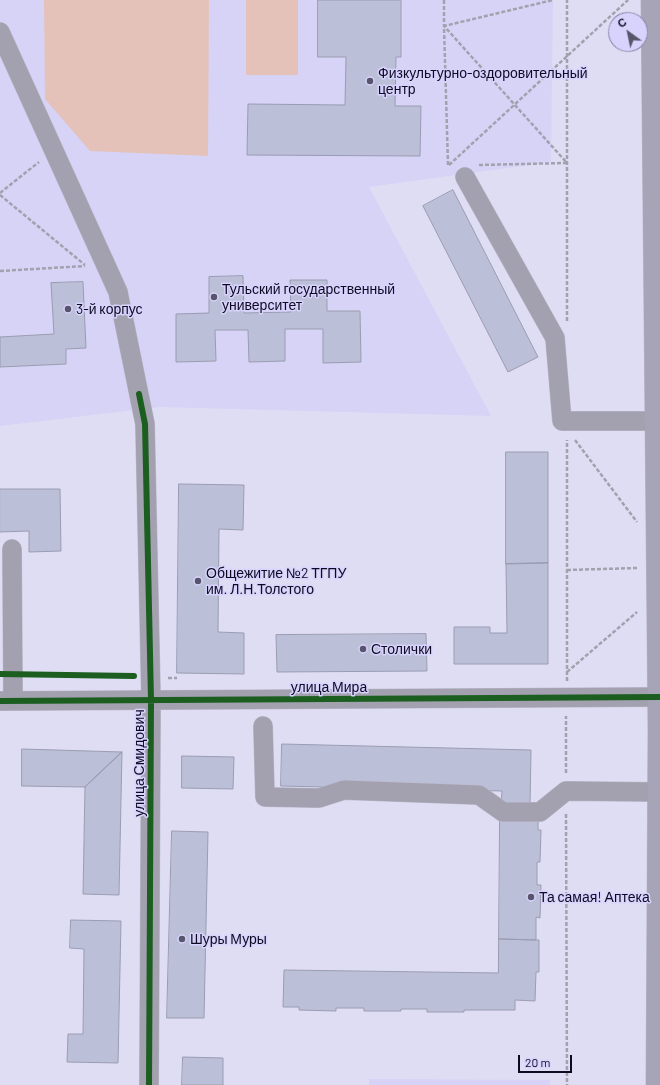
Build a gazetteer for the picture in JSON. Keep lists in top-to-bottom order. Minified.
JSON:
{"streets":{"street":["улица Мира","улица Смидович"]},"crossings":[["улица Мира","улица Смидович"]],"places":["Физкультурно-оздоровительный центр","Тульский государственный университет","3-й корпус","Общежитие №2 ТГПУ им. Л.Н.Толстого","Столички","Та самая! Аптека","Шуры Муры"],"scale_bar":"20 m","north":"top left"}
